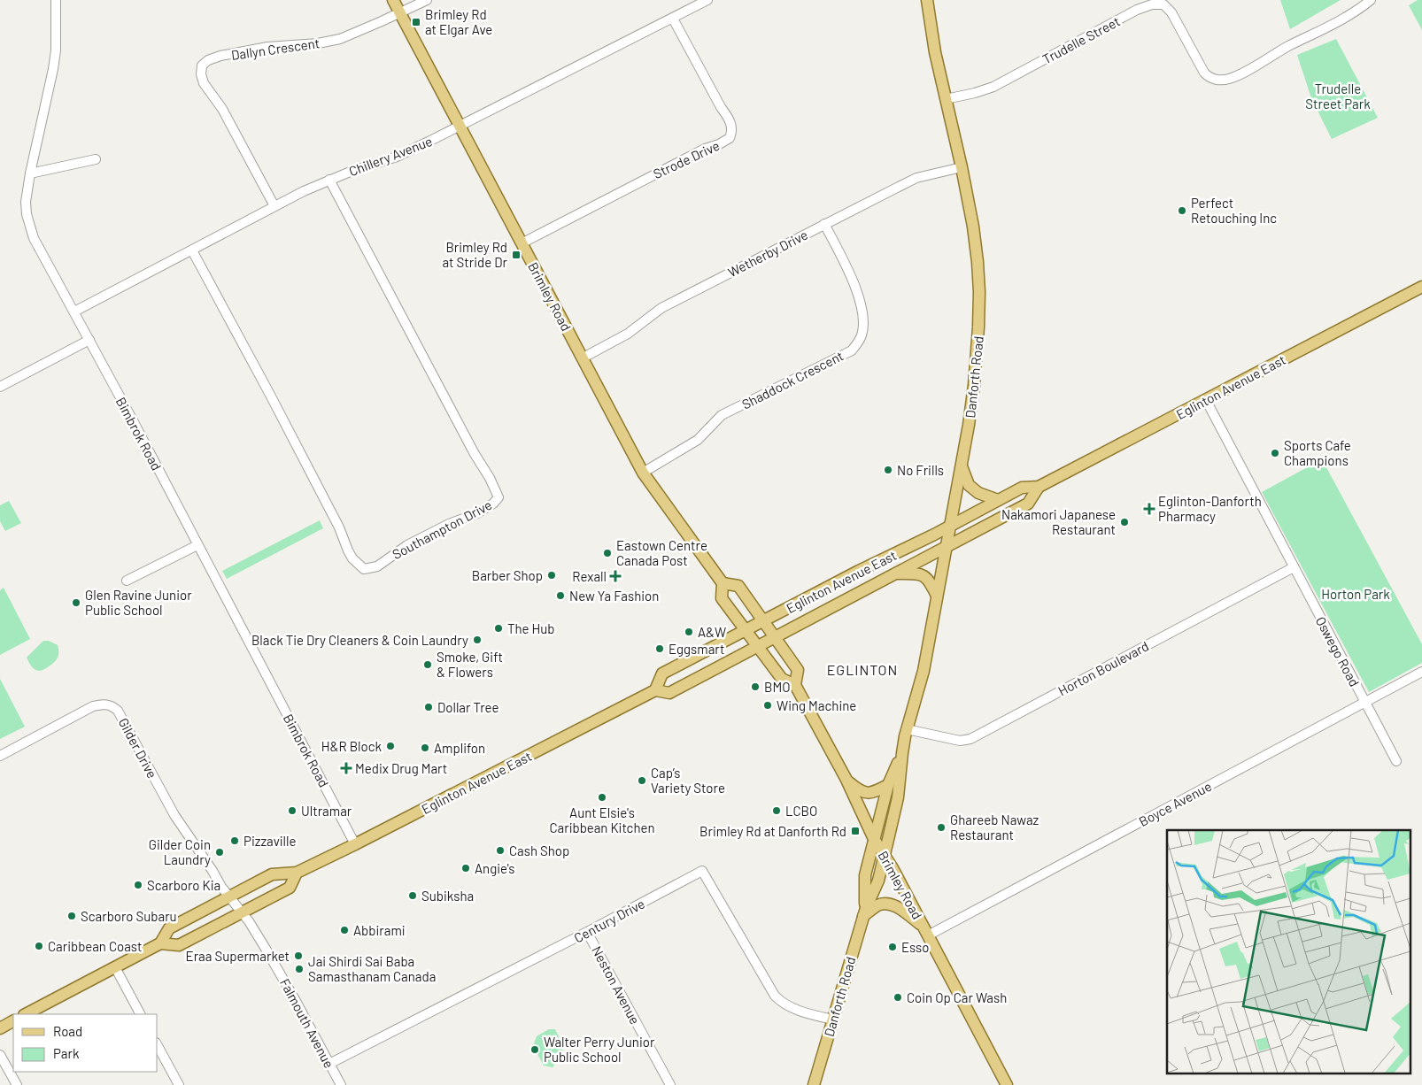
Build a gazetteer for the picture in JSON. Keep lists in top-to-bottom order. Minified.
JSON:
{"streets":{"main road":["Brimley Road","Danforth Road","Eglinton Avenue East"],"street":["Trudelle Street","Dallyn Crescent","Chillery Avenue","Strode Drive","Wetherby Drive","Shaddock Crescent","Bimbrok Road","Southampton Drive","Oswego Road","Horton Boulevard","Gilder Drive","Boyce Avenue","Century Drive","Neston Avenue","Falmouth Avenue"]},"crossings":[["Trudelle Street","Danforth Road"],["Dallyn Crescent","Chillery Avenue"],["Dallyn Crescent","Brimley Road"],["Chillery Avenue","Strode Drive"],["Chillery Avenue","Brimley Road"],["Chillery Avenue","Bimbrok Road"],["Chillery Avenue","Southampton Drive"],["Strode Drive","Brimley Road"],["Wetherby Drive","Brimley Road"],["Wetherby Drive","Danforth Road"],["Wetherby Drive","Shaddock Crescent"],["Brimley Road","Danforth Road"],["Brimley Road","Shaddock Crescent"],["Brimley Road","Eglinton Avenue East"],["Brimley Road","Boyce Avenue"],["Danforth Road","Eglinton Avenue East"],["Danforth Road","Horton Boulevard"],["Danforth Road","Century Drive"],["Eglinton Avenue East","Bimbrok Road"],["Eglinton Avenue East","Oswego Road"],["Eglinton Avenue East","Gilder Drive"],["Eglinton Avenue East","Falmouth Avenue"],["Oswego Road","Horton Boulevard"],["Oswego Road","Boyce Avenue"],["Gilder Drive","Falmouth Avenue"],["Century Drive","Neston Avenue"],["Century Drive","Falmouth Avenue"]],"districts":["EGLINTON"],"parks":["Trudelle Street Park","Horton Park"],"places":{"transit":["Brimley Rd at Elgar Ave","Brimley Rd at Stride Dr","Brimley Rd at Danforth Rd"],"other":["Perfect Retouching Inc","Sports Cafe Champions","No Frills","Nakamori Japanese Restaurant","Eastown Centre Canada Post","Barber Shop","New Ya Fashion","Glen Ravine Junior Public School","The Hub","A&W","Black Tie Dry Cleaners & Coin Laundry","Eggsmart","Smoke, Gift & Flowers","BMO","Wing Machine","Dollar Tree","H&R Block","Amplifon","Cap’s Variety Store","Aunt Elsie's Caribbean Kitchen","Ultramar","LCBO","Ghareeb Nawaz Restaurant","Pizzaville","Cash Shop","Gilder Coin Laundry","Angie's","Scarboro Kia","Subiksha","Scarboro Subaru","Abbirami","Caribbean Coast","Esso","Eraa Supermarket","Jai Shirdi Sai Baba Samasthanam Canada","Coin Op Car Wash","Walter Perry Junior Public School"],"health":["Eglinton-Danforth Pharmacy","Rexall","Medix Drug Mart"]},"legend":["Road","Park"]}
